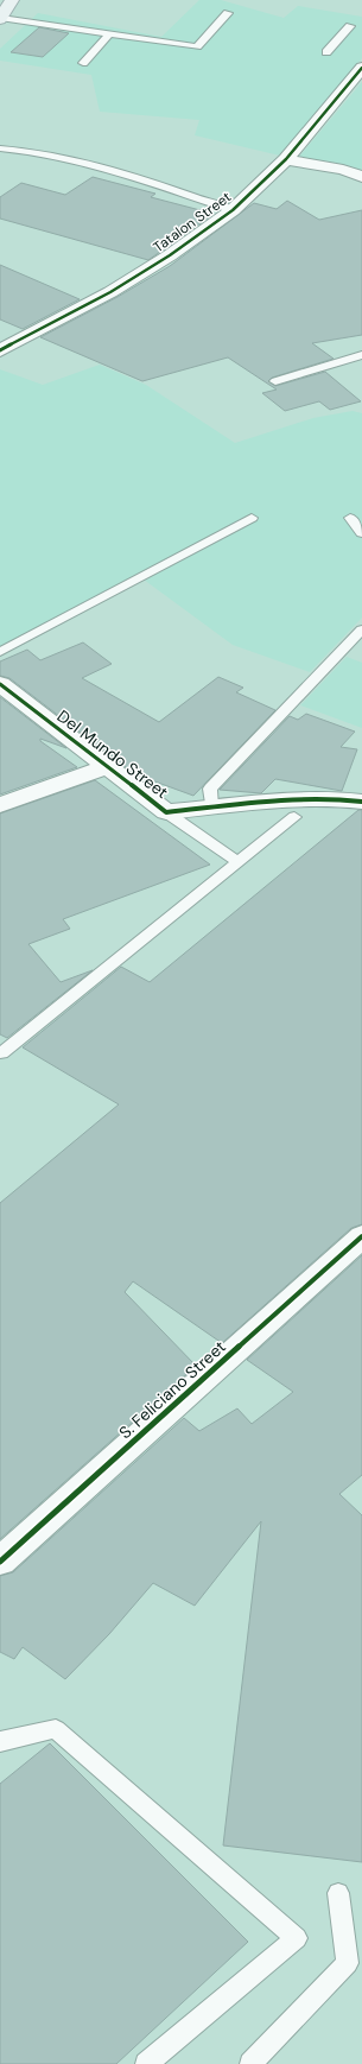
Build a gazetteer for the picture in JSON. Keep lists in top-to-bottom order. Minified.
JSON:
{"streets":{"street":["Tatalon Street","Del Mundo Street","S. Feliciano Street"]}}
